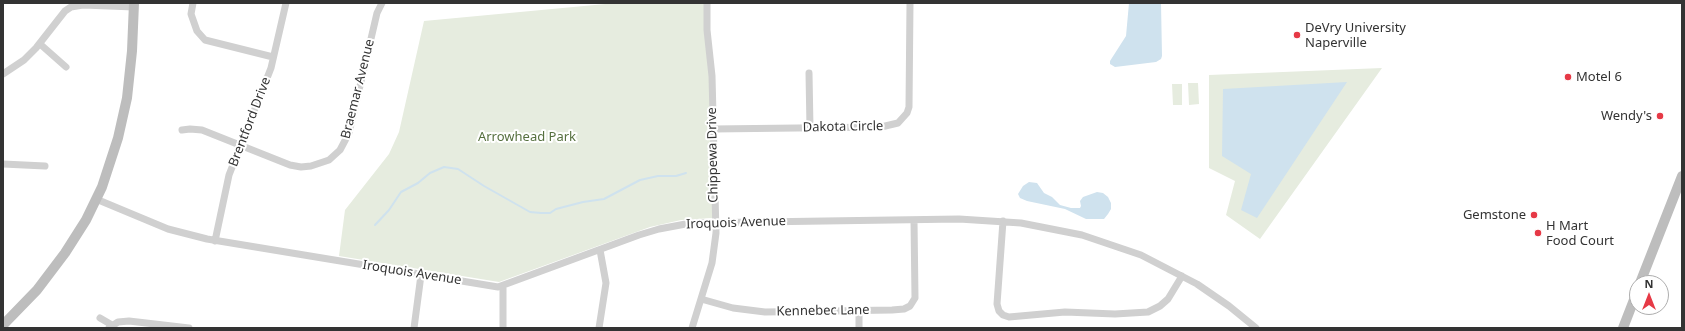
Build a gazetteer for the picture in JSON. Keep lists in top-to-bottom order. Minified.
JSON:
{"streets":{"street":["Braemar Avenue","Brentford Drive","Dakota Circle","Chippewa Drive","Iroquois Avenue","Kennebec Lane"]},"crossings":[["Braemar Avenue","Brentford Drive"],["Brentford Drive","Iroquois Avenue"],["Dakota Circle","Chippewa Drive"],["Chippewa Drive","Iroquois Avenue"],["Chippewa Drive","Kennebec Lane"],["Iroquois Avenue","Kennebec Lane"]],"parks":["Arrowhead Park"],"places":["DeVry University Naperville","Motel 6","Wendy's","Gemstone","H Mart Food Court"],"north":"top"}
